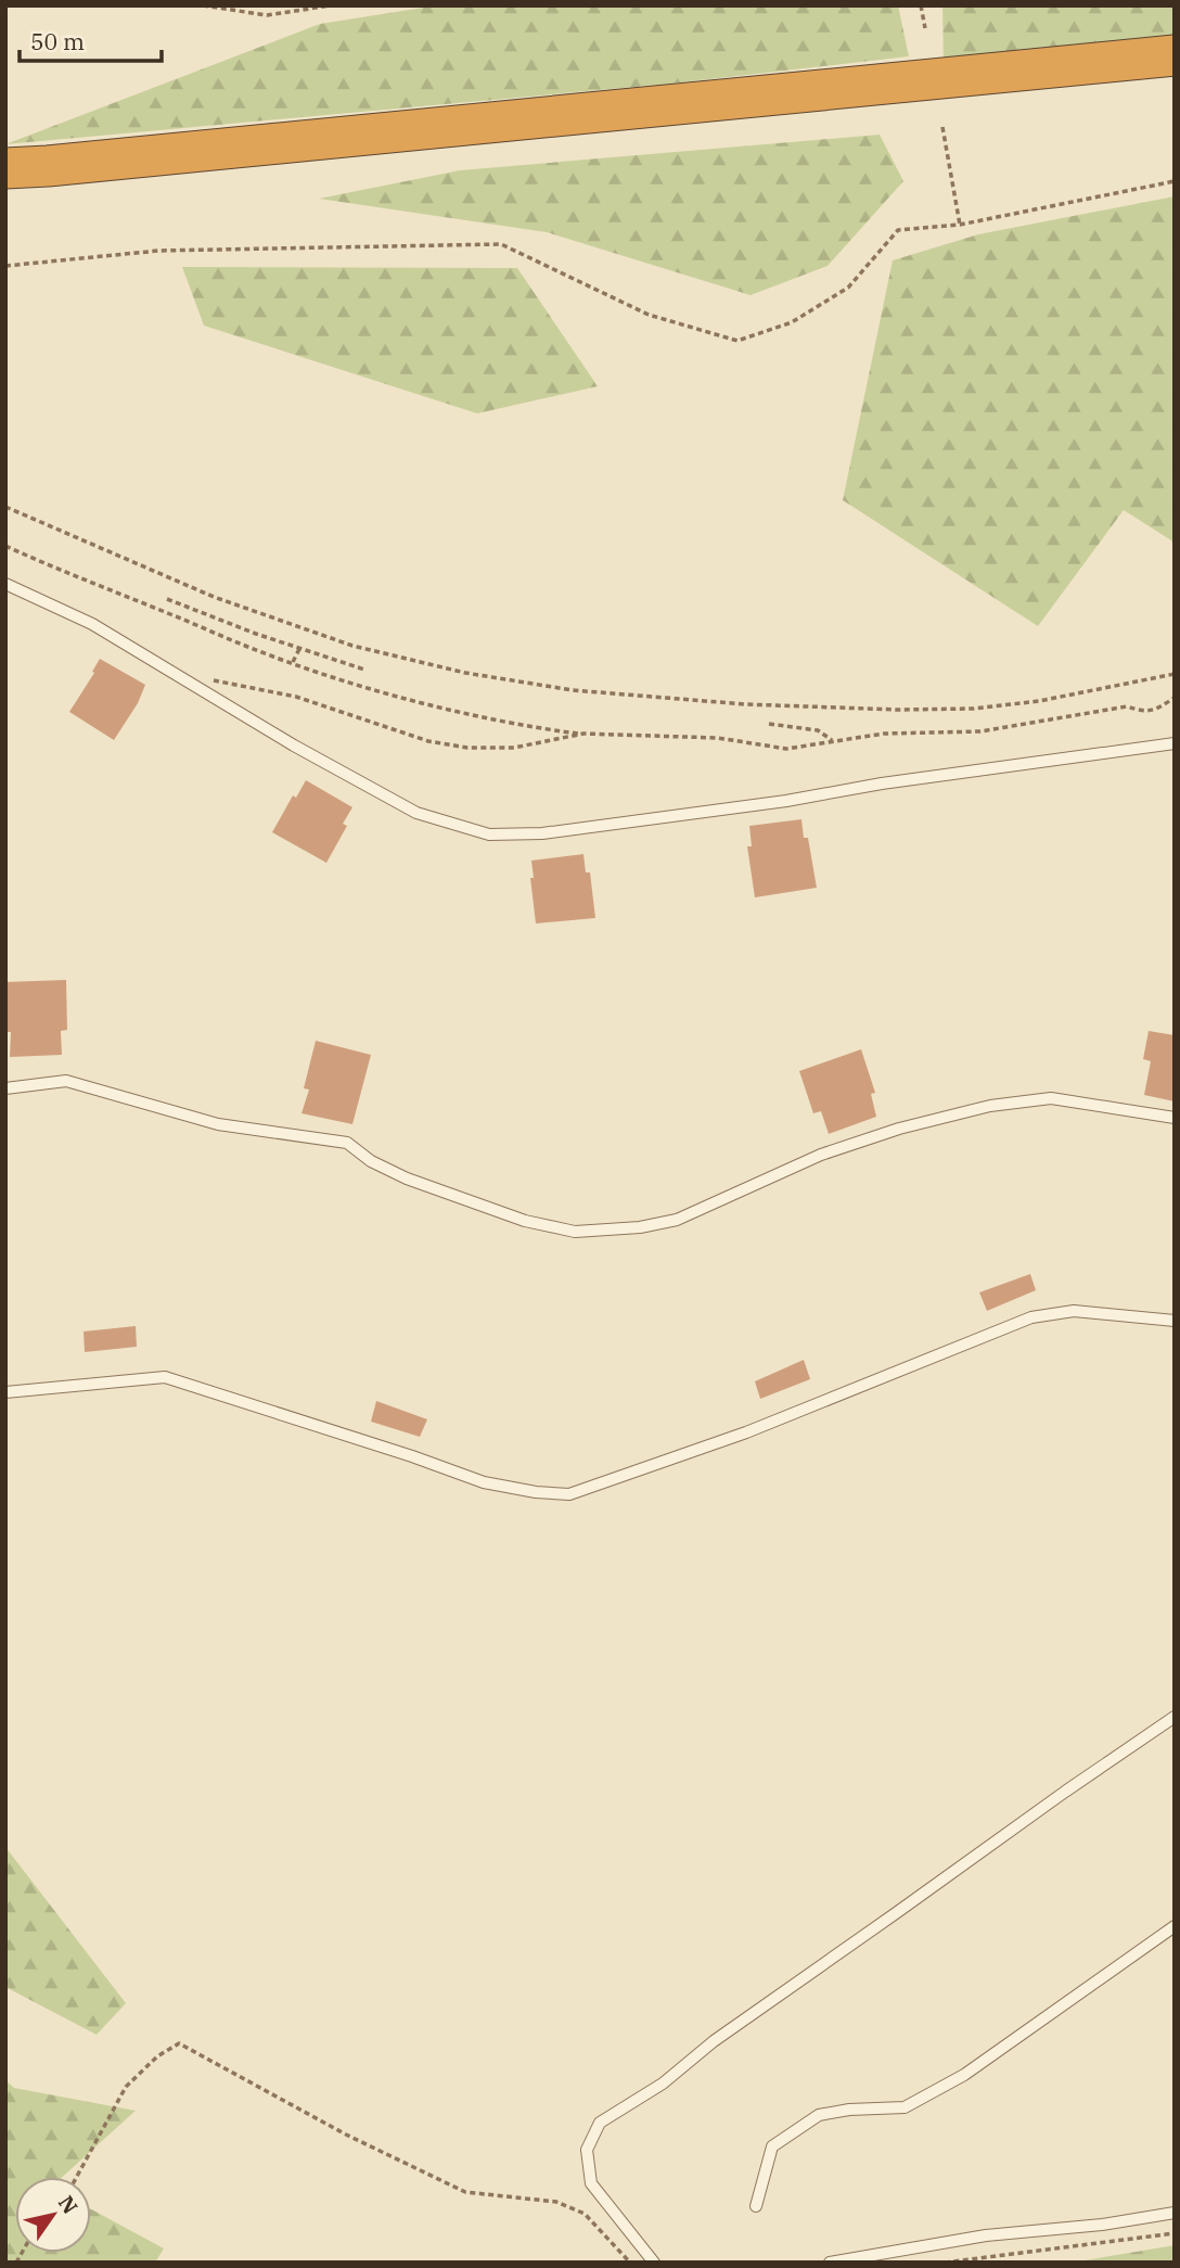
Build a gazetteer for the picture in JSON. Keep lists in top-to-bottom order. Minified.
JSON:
{"scale_bar":"50 m","north":"top right"}
